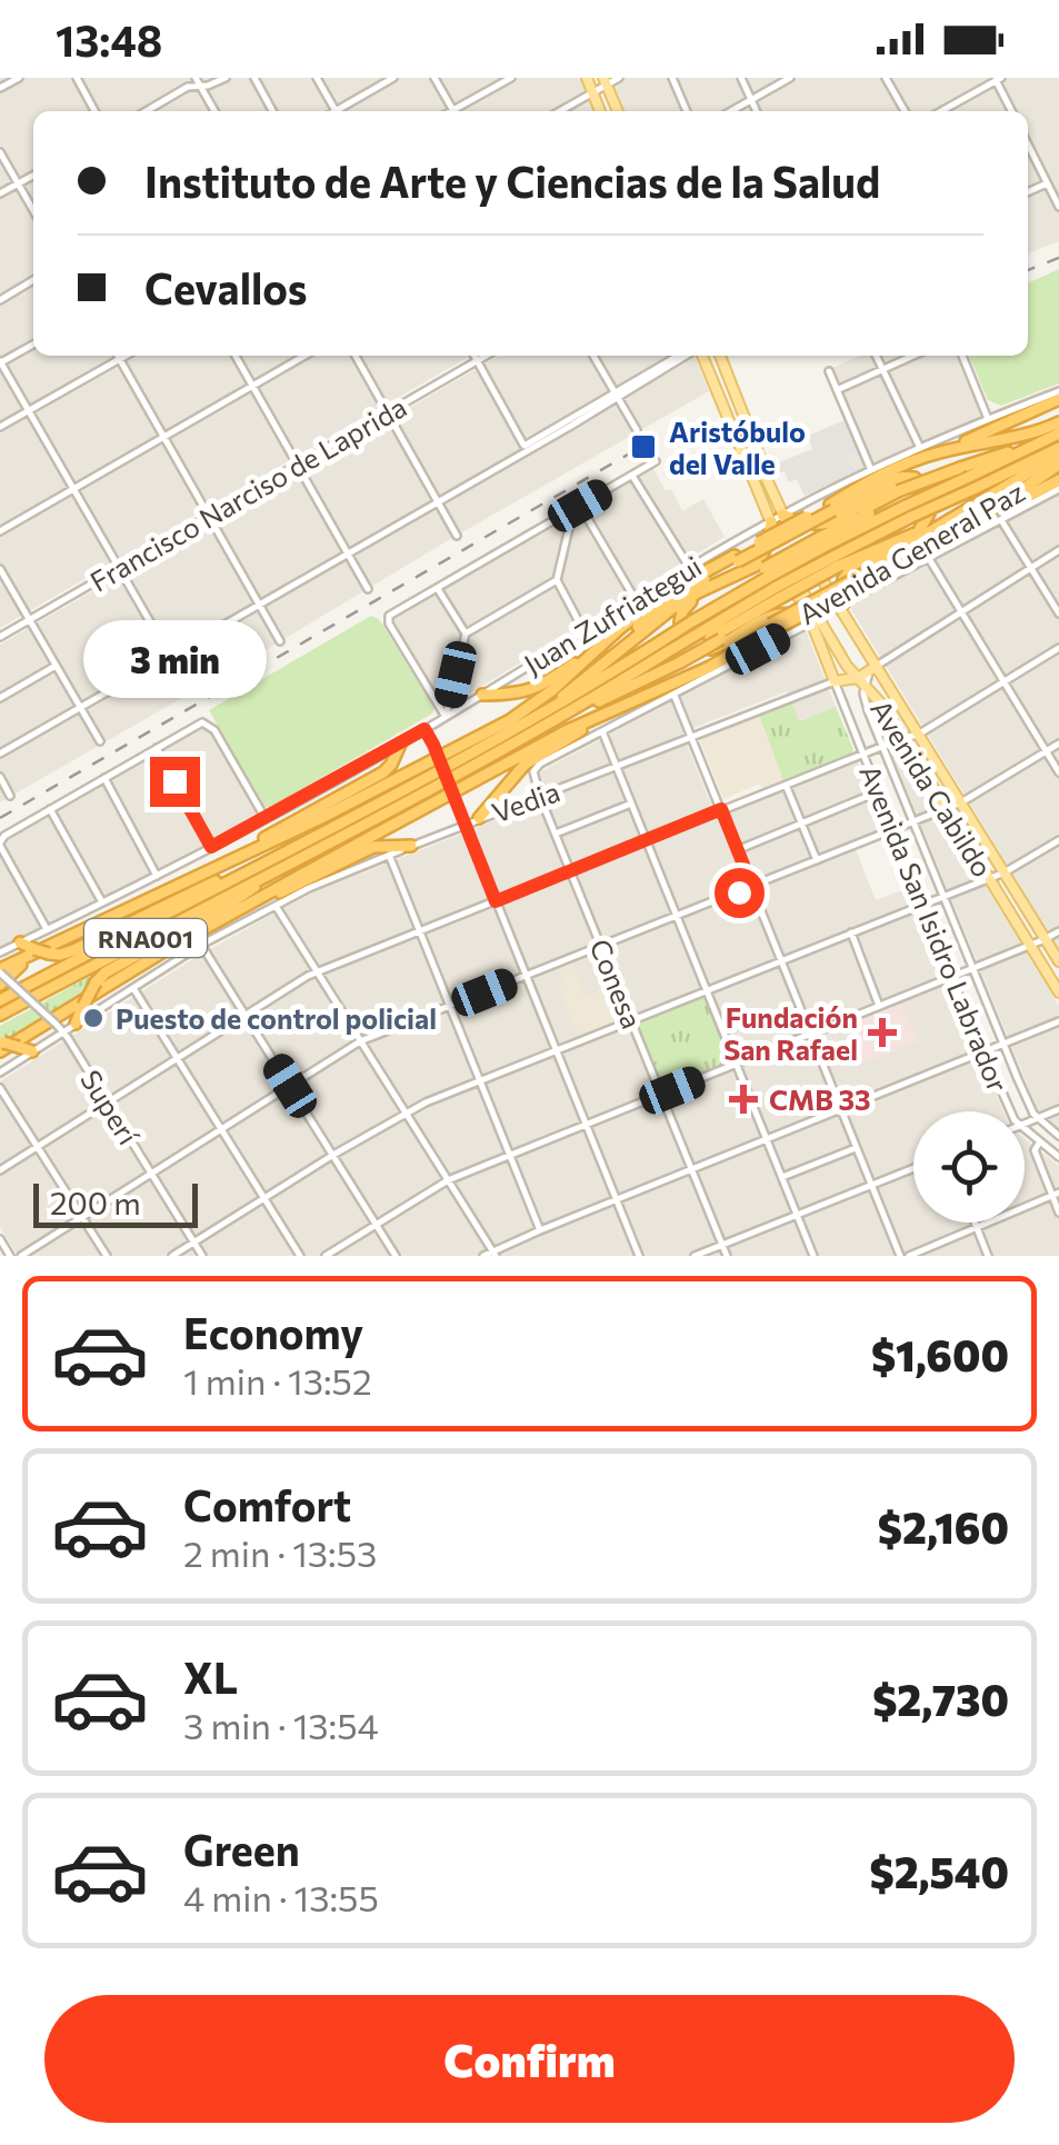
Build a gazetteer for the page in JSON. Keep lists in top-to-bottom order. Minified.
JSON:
{"streets":{"highway":["Avenida General Paz","RNA001"],"main road":["Avenida Cabildo","Vedia"],"street":["Francisco Narciso de Laprida","Juan Zufriategui","Avenida San Isidro Labrador","Conesa","Superí"]},"crossings":[["Avenida General Paz","Avenida Cabildo"],["Avenida General Paz","Conesa"],["Avenida General Paz","Superí"],["Avenida Cabildo","Vedia"],["Avenida Cabildo","Avenida San Isidro Labrador"],["Vedia","Avenida San Isidro Labrador"],["Vedia","Conesa"],["Vedia","Superí"]],"places":{"transit":["Aristóbulo del Valle"],"other":["Puesto de control policial"],"health":["Fundación San Rafael","CMB 33"]},"scale_bar":"200 m","page":{"status":"13:48","banner":["Instituto de Arte y Ciencias de la Salud","Cevallos"],"bubble":"3 min","scale":"200 m","list":[{"name":"Economy","note":"1 min · 13:52","value":"$1,600"},{"name":"Comfort","note":"2 min · 13:53","value":"$2,160"},{"name":"XL","note":"3 min · 13:54","value":"$2,730"},{"name":"Green","note":"4 min · 13:55","value":"$2,540"}],"buttons":"Confirm"}}
